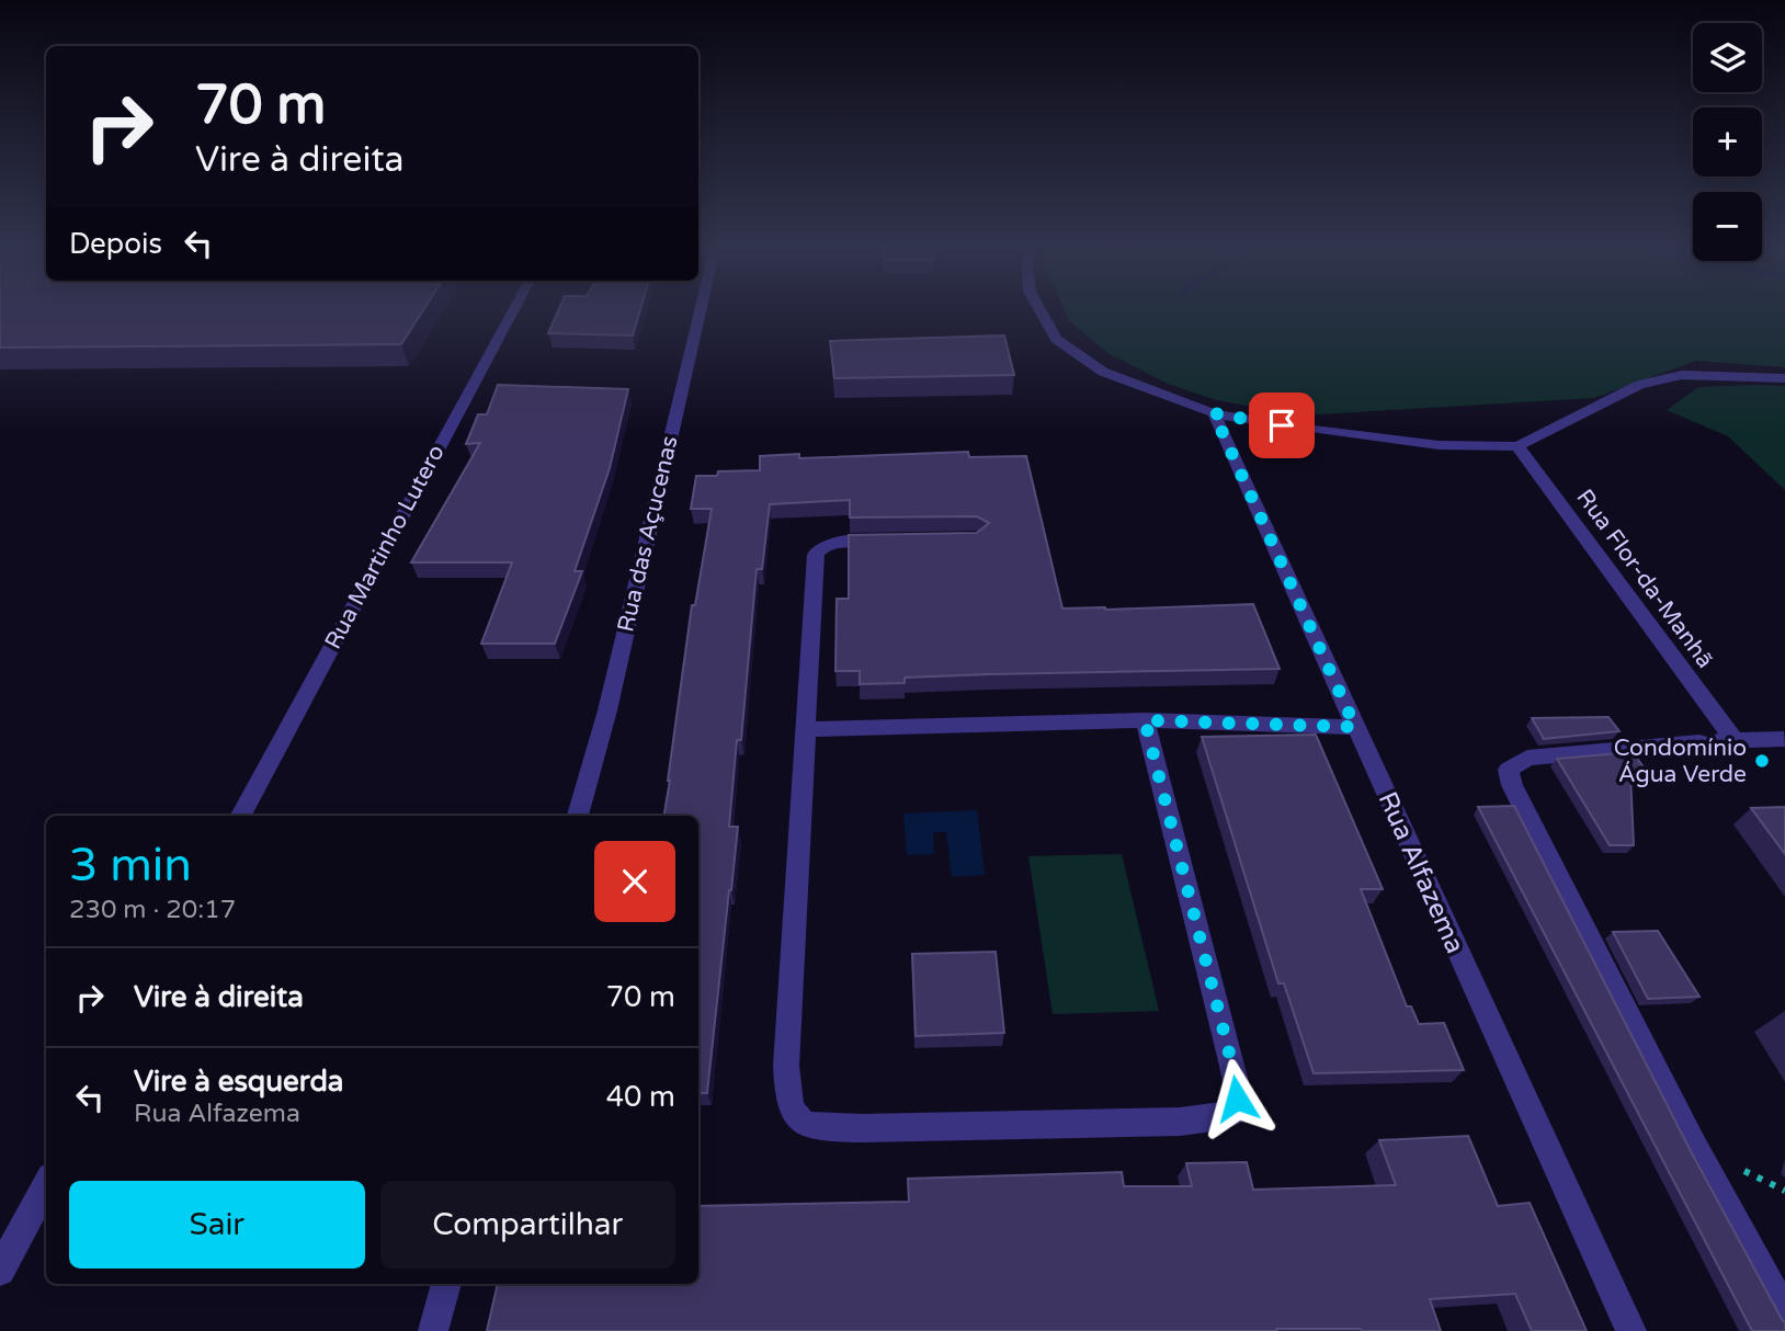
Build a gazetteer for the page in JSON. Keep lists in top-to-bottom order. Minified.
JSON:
{"streets":{"street":["Rua das Açucenas","Rua Martinho Lutero","Rua Flor-da-Manhã","Rua Alfazema"]},"places":["Condomínio Água Verde"],"page":{"map_buttons":["+","−"],"turn":["70 m","Vire à direita"],"then":"Depois","heading":["3 min","230 m · 20:17"],"list":[{"name":"Vire à direita","value":"70 m"},{"name":"Vire à esquerda","note":"Rua Alfazema","value":"40 m"}],"buttons":["Sair","Compartilhar"]}}
